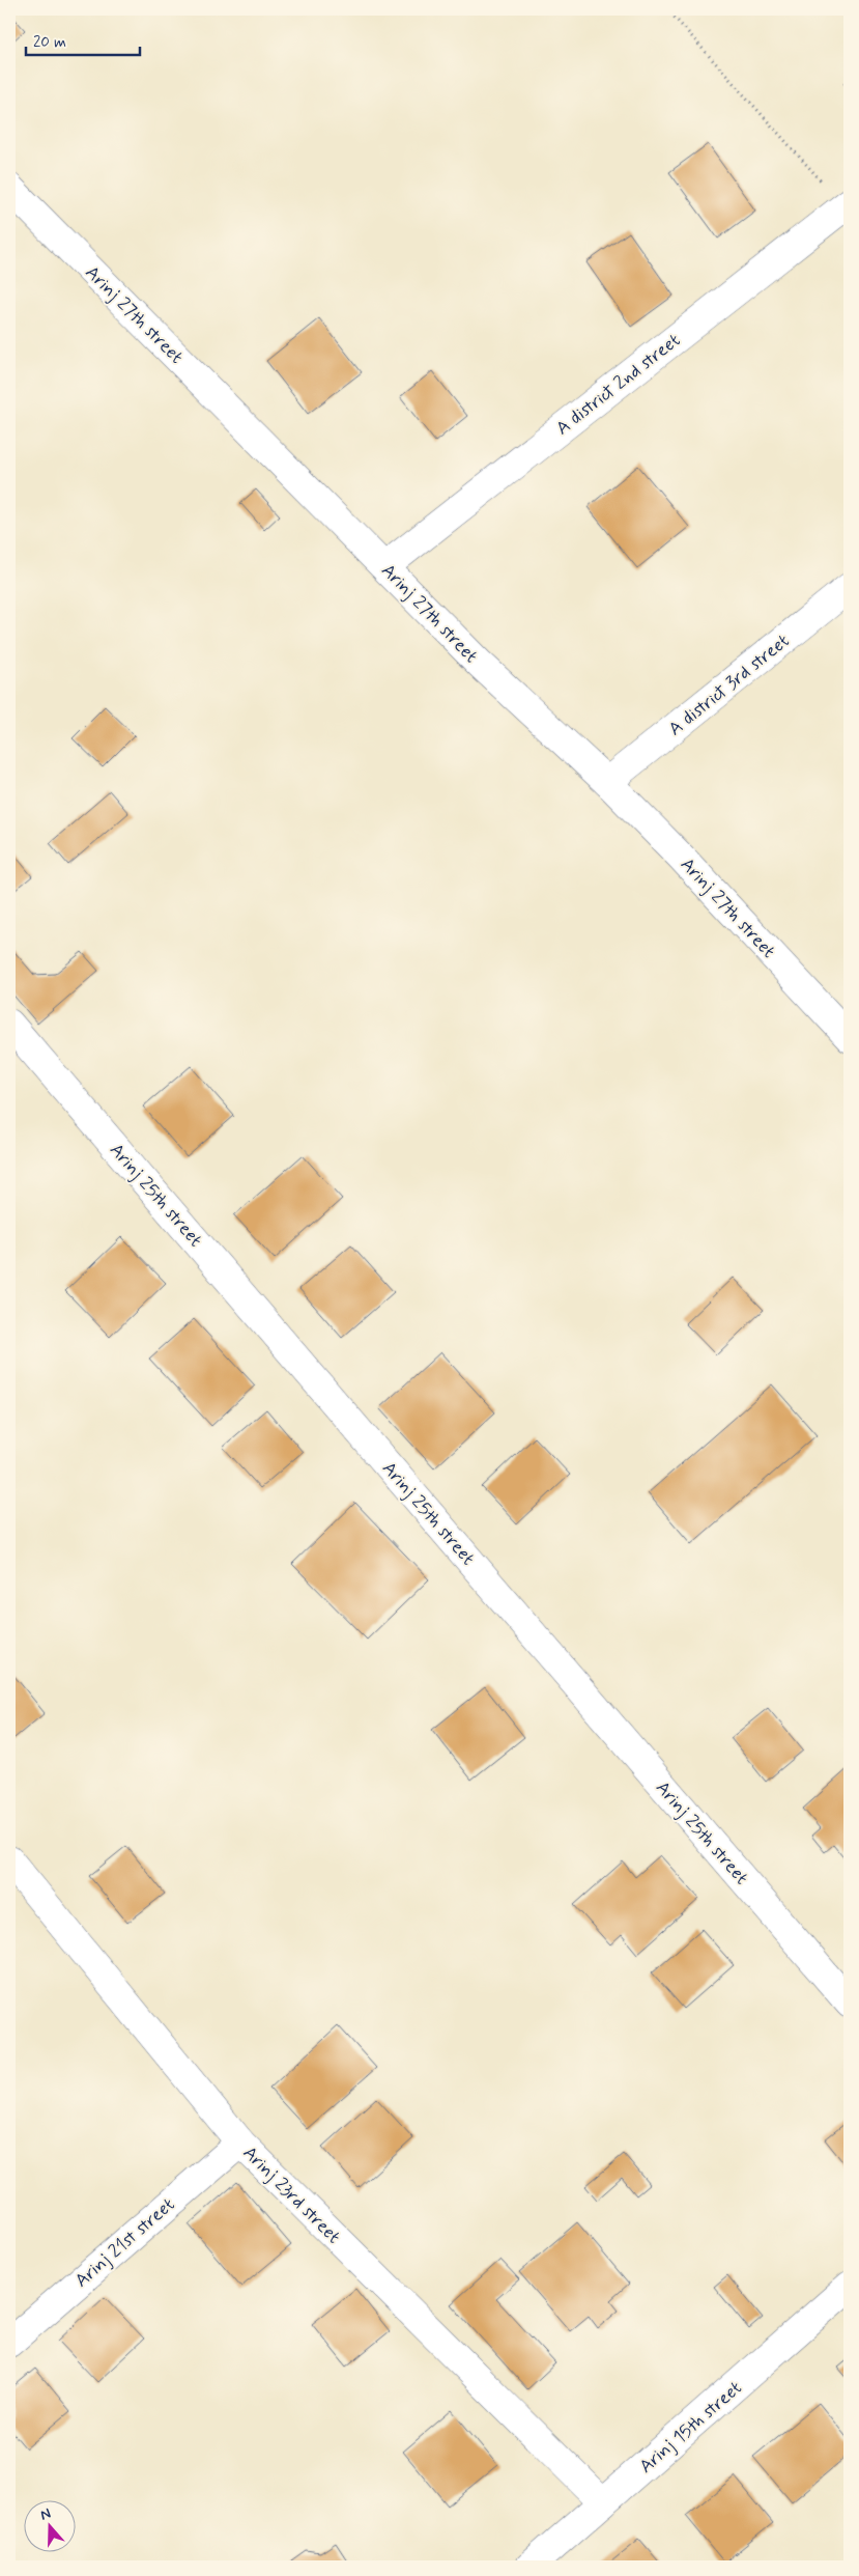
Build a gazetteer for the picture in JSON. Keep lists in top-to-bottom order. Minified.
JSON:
{"streets":{"street":["Arinj 27th street","A district 2nd street","A district 3rd street","Arinj 25th street","Arinj 23rd street","Arinj 21st street","Arinj 15th street"]},"crossings":[["Arinj 27th street","A district 2nd street"],["Arinj 27th street","A district 3rd street"],["Arinj 23rd street","Arinj 21st street"],["Arinj 23rd street","Arinj 15th street"]],"scale_bar":"20 m","north":"top"}
